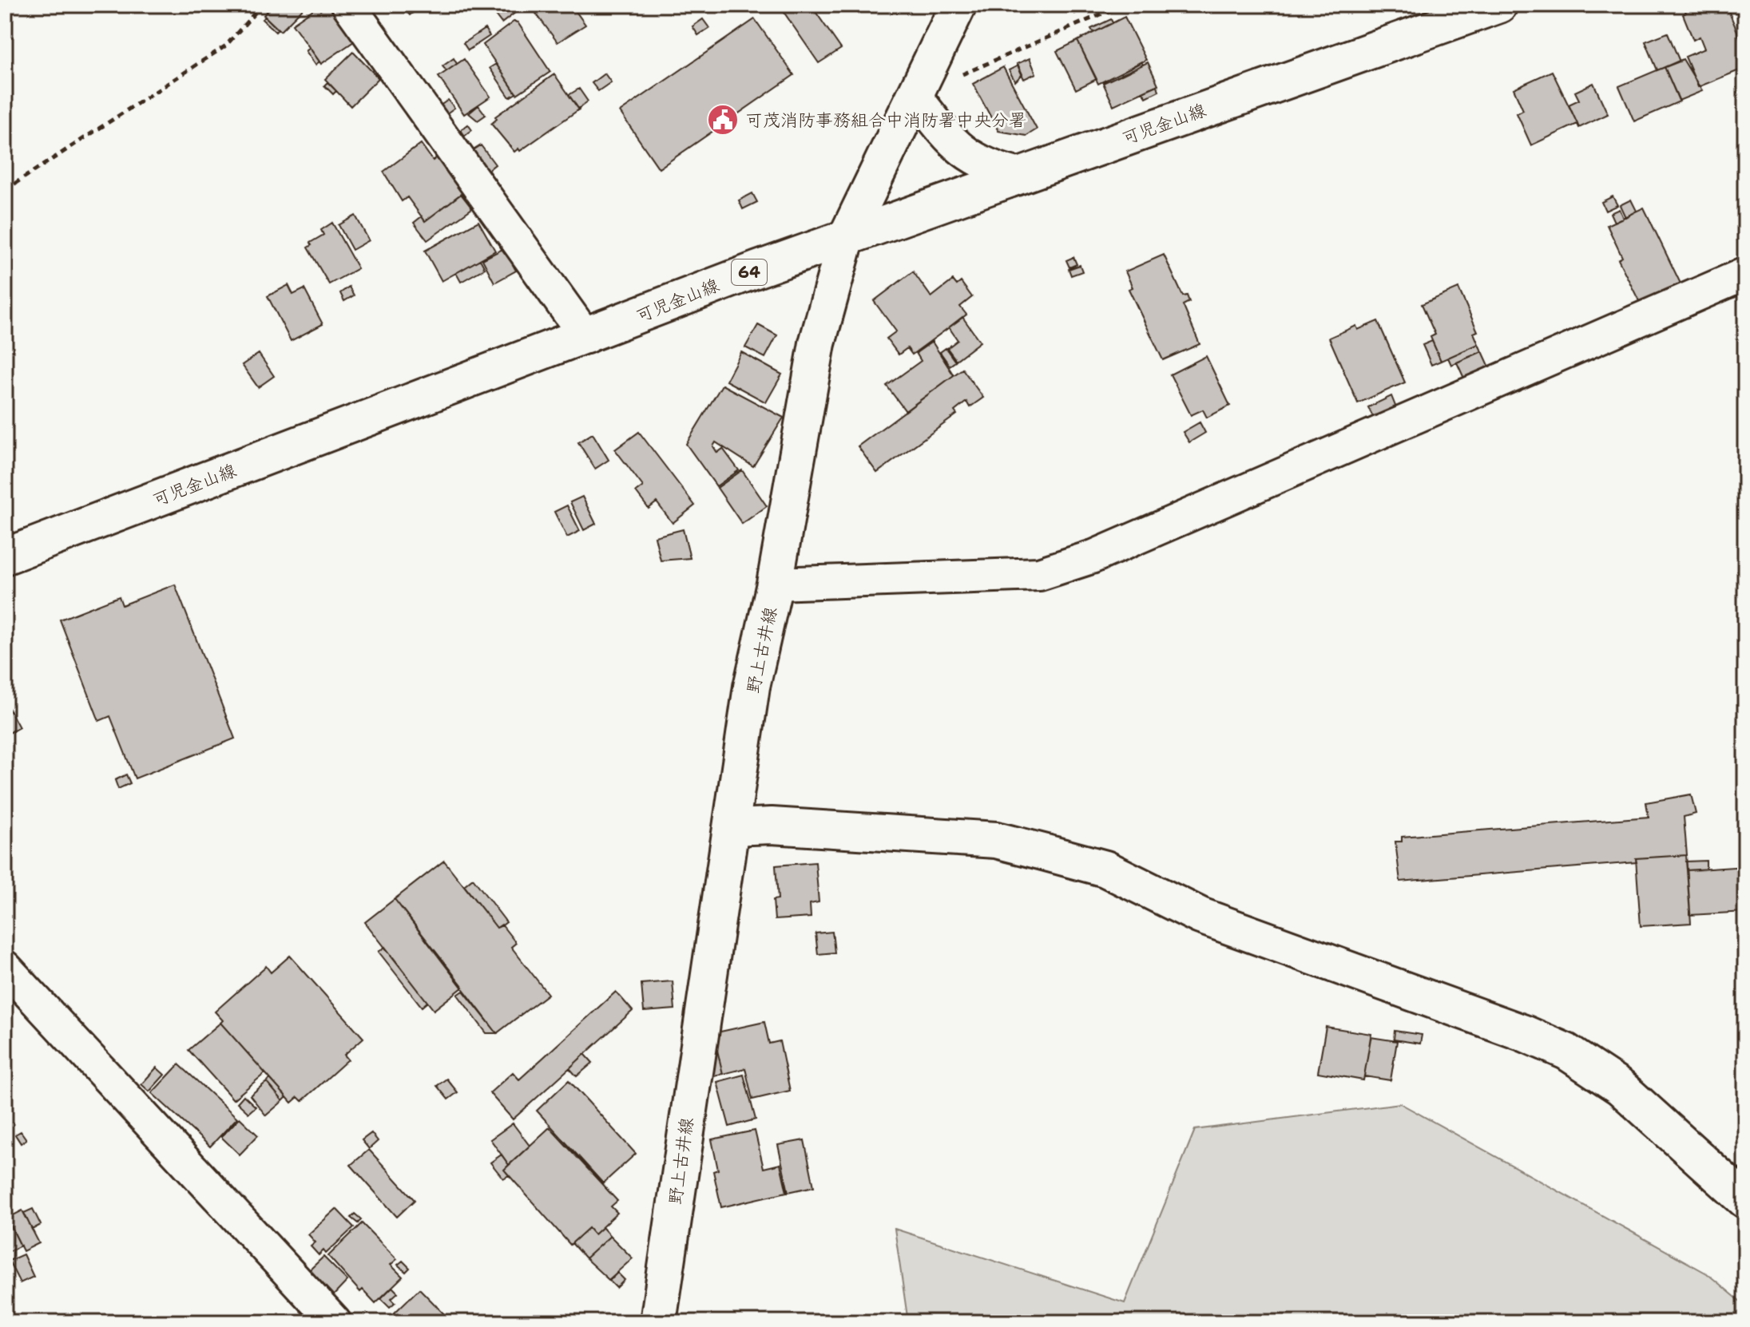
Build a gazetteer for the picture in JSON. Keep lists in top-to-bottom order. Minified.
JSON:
{"streets":{"main road":["可児金山線","64","野上古井線"]},"crossings":[["可児金山線","野上古井線"]],"places":{"public building":["可茂消防事務組合中消防署中央分署"]}}
